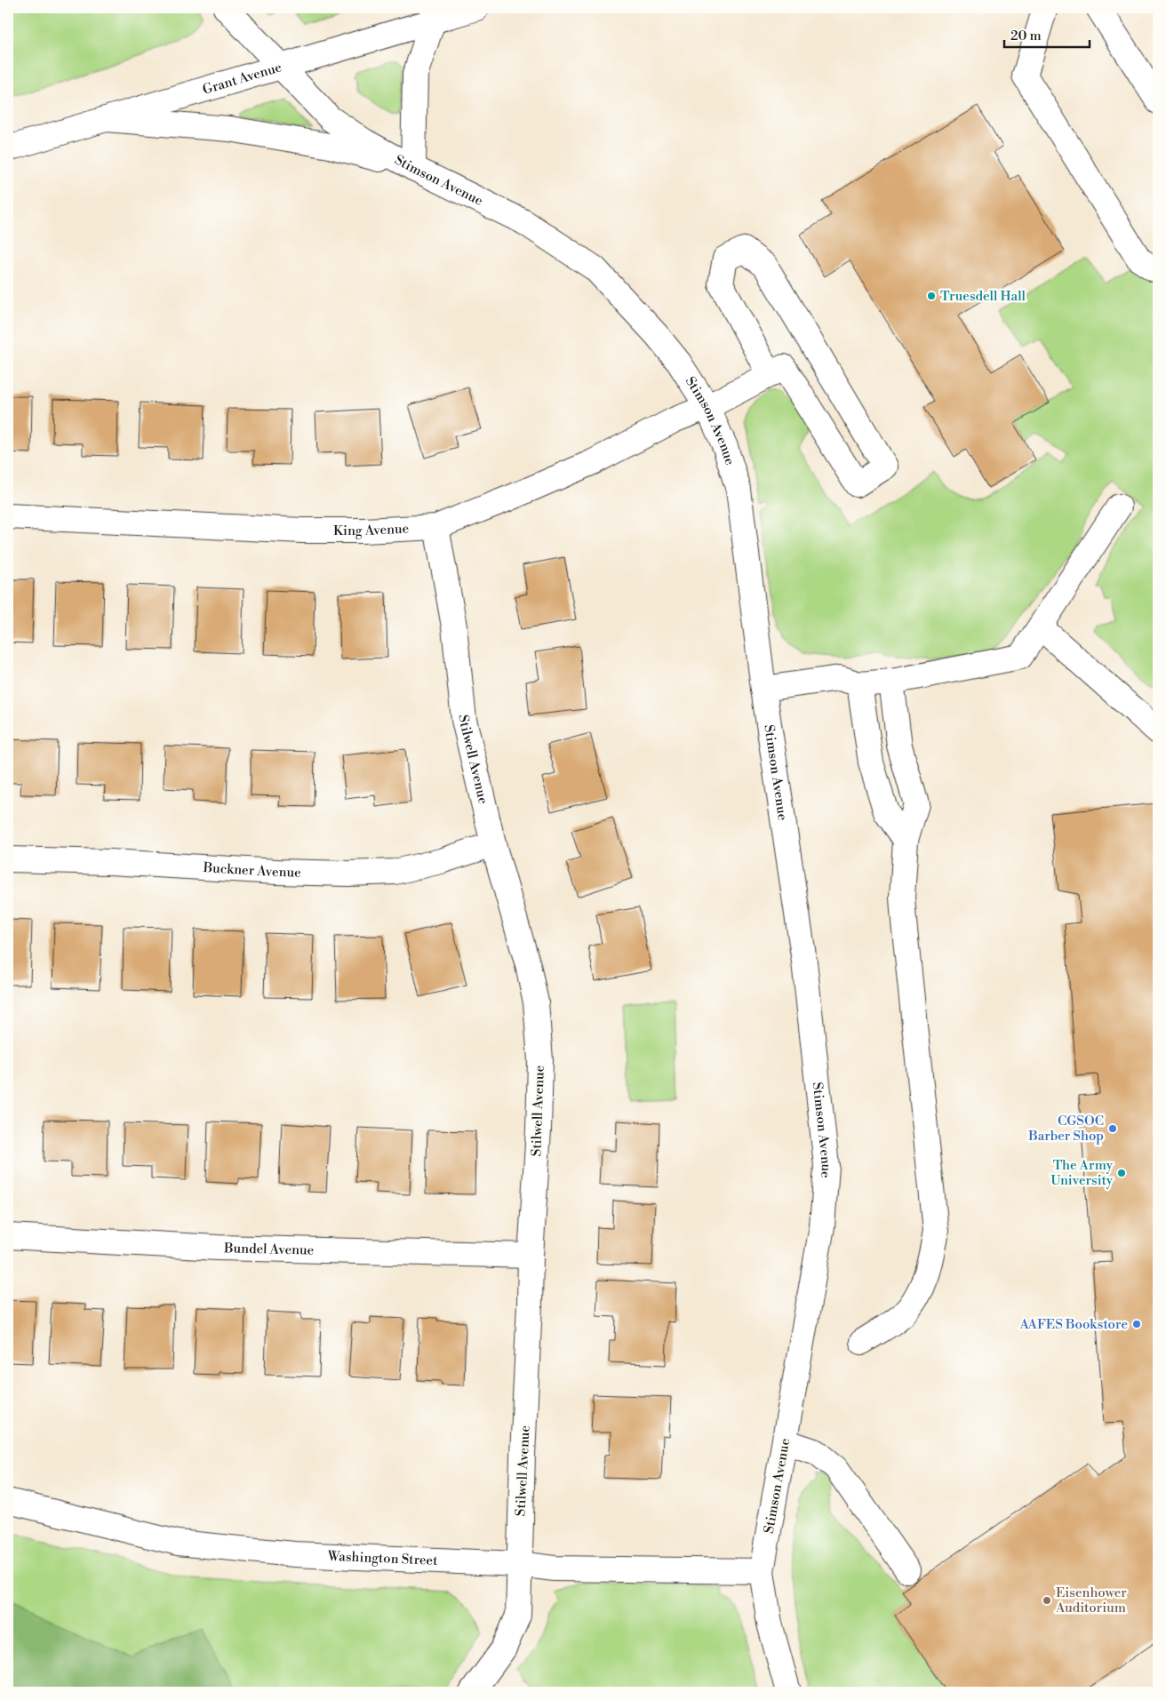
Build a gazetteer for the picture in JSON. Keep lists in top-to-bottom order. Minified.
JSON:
{"streets":{"street":["Grant Avenue","Stimson Avenue","King Avenue","Stilwell Avenue","Buckner Avenue","Bundel Avenue","Washington Street"]},"crossings":[["Grant Avenue","Stimson Avenue"],["Stimson Avenue","King Avenue"],["Stimson Avenue","Washington Street"],["King Avenue","Stilwell Avenue"],["Stilwell Avenue","Buckner Avenue"],["Stilwell Avenue","Bundel Avenue"],["Stilwell Avenue","Washington Street"]],"places":["Truesdell Hall","CGSOC Barber Shop","The Army University","AAFES Bookstore","Eisenhower Auditorium"],"scale_bar":"20 m"}
